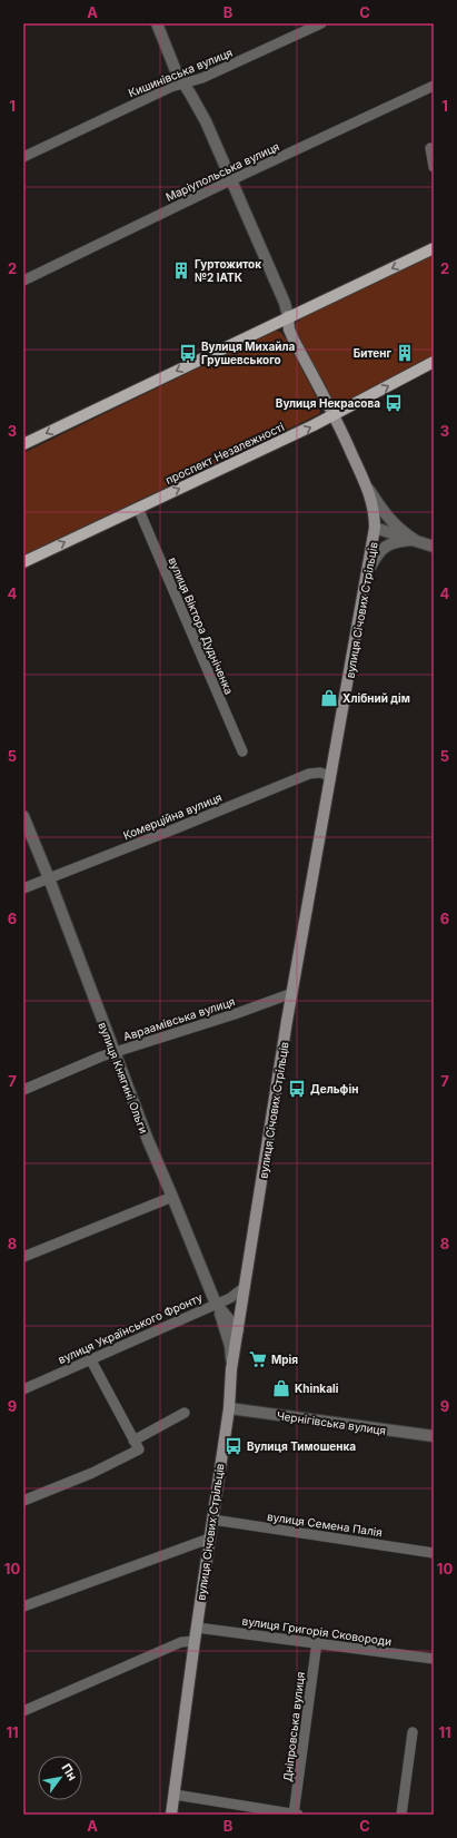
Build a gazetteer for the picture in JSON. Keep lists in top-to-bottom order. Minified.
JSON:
{"streets":{"main road":["проспект Незалежності","вулиця Січових Стрільців"],"street":["Кишинівська вулиця","Маріупольська вулиця","вулиця Віктора Дудніченка","Комерційна вулиця","Авраамівська вулиця","вулиця Княгині Ольги","вулиця Українського Фронту","Чернігівська вулиця","вулиця Семена Палія","вулиця Григорія Сковороди","Дніпровська вулиця"]},"crossings":[["проспект Незалежності","вулиця Січових Стрільців"],["проспект Незалежності","вулиця Віктора Дудніченка"],["вулиця Січових Стрільців","Комерційна вулиця"],["вулиця Січових Стрільців","Авраамівська вулиця"],["вулиця Січових Стрільців","вулиця Княгині Ольги"],["вулиця Січових Стрільців","вулиця Українського Фронту"],["вулиця Січових Стрільців","Чернігівська вулиця"],["вулиця Січових Стрільців","вулиця Семена Палія"],["вулиця Січових Стрільців","вулиця Григорія Сковороди"],["Комерційна вулиця","вулиця Княгині Ольги"],["Авраамівська вулиця","вулиця Княгині Ольги"],["вулиця Княгині Ольги","вулиця Українського Фронту"],["вулиця Григорія Сковороди","Дніпровська вулиця"]],"one_way":["проспект Незалежності"],"places":{"building":["Гуртожиток №2 ІАТК","Битенг"],"bus stop":["Вулиця Михайла Грушевського","Вулиця Некрасова","Дельфін","Вулиця Тимошенка"],"shop":["Хлібний дім","Khinkali"],"supermarket":["Мрія"]},"north":"top right","grid":{"columns":["A","B","C"],"rows":["1","2","3","4","5","6","7","8","9","10","11"]}}
